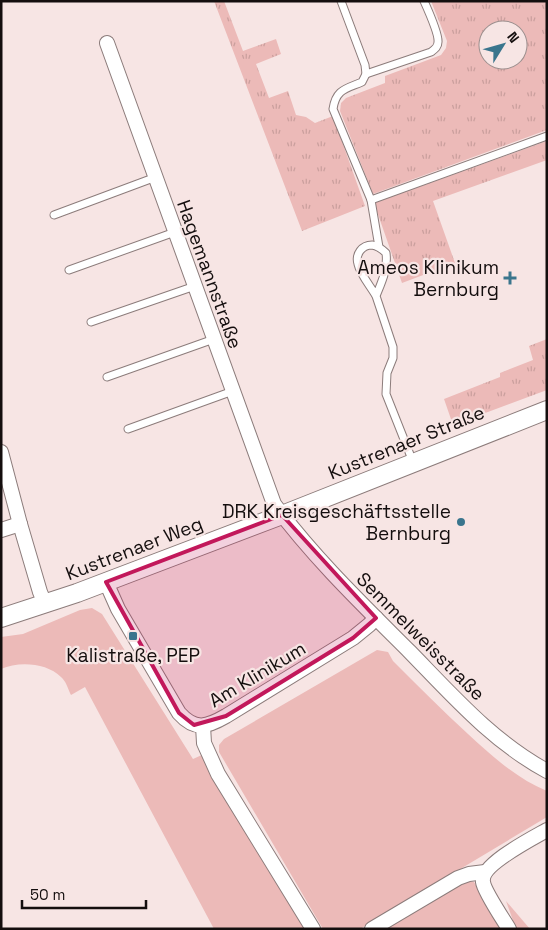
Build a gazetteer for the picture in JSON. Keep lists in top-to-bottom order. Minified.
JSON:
{"streets":{"street":["Hagemannstraße","Kustrenaer Straße","Kustrenaer Weg","Semmelweisstraße","Am Klinikum"]},"crossings":[["Hagemannstraße","Kustrenaer Straße"],["Hagemannstraße","Kustrenaer Weg"],["Hagemannstraße","Semmelweisstraße"],["Kustrenaer Straße","Kustrenaer Weg"],["Kustrenaer Straße","Semmelweisstraße"],["Kustrenaer Weg","Semmelweisstraße"],["Kustrenaer Weg","Am Klinikum"],["Semmelweisstraße","Am Klinikum"]],"places":{"health":["Ameos Klinikum Bernburg"],"other":["DRK Kreisgeschäftsstelle Bernburg"],"transit":["Kalistraße, PEP"]},"scale_bar":"50 m","north":"top right"}
